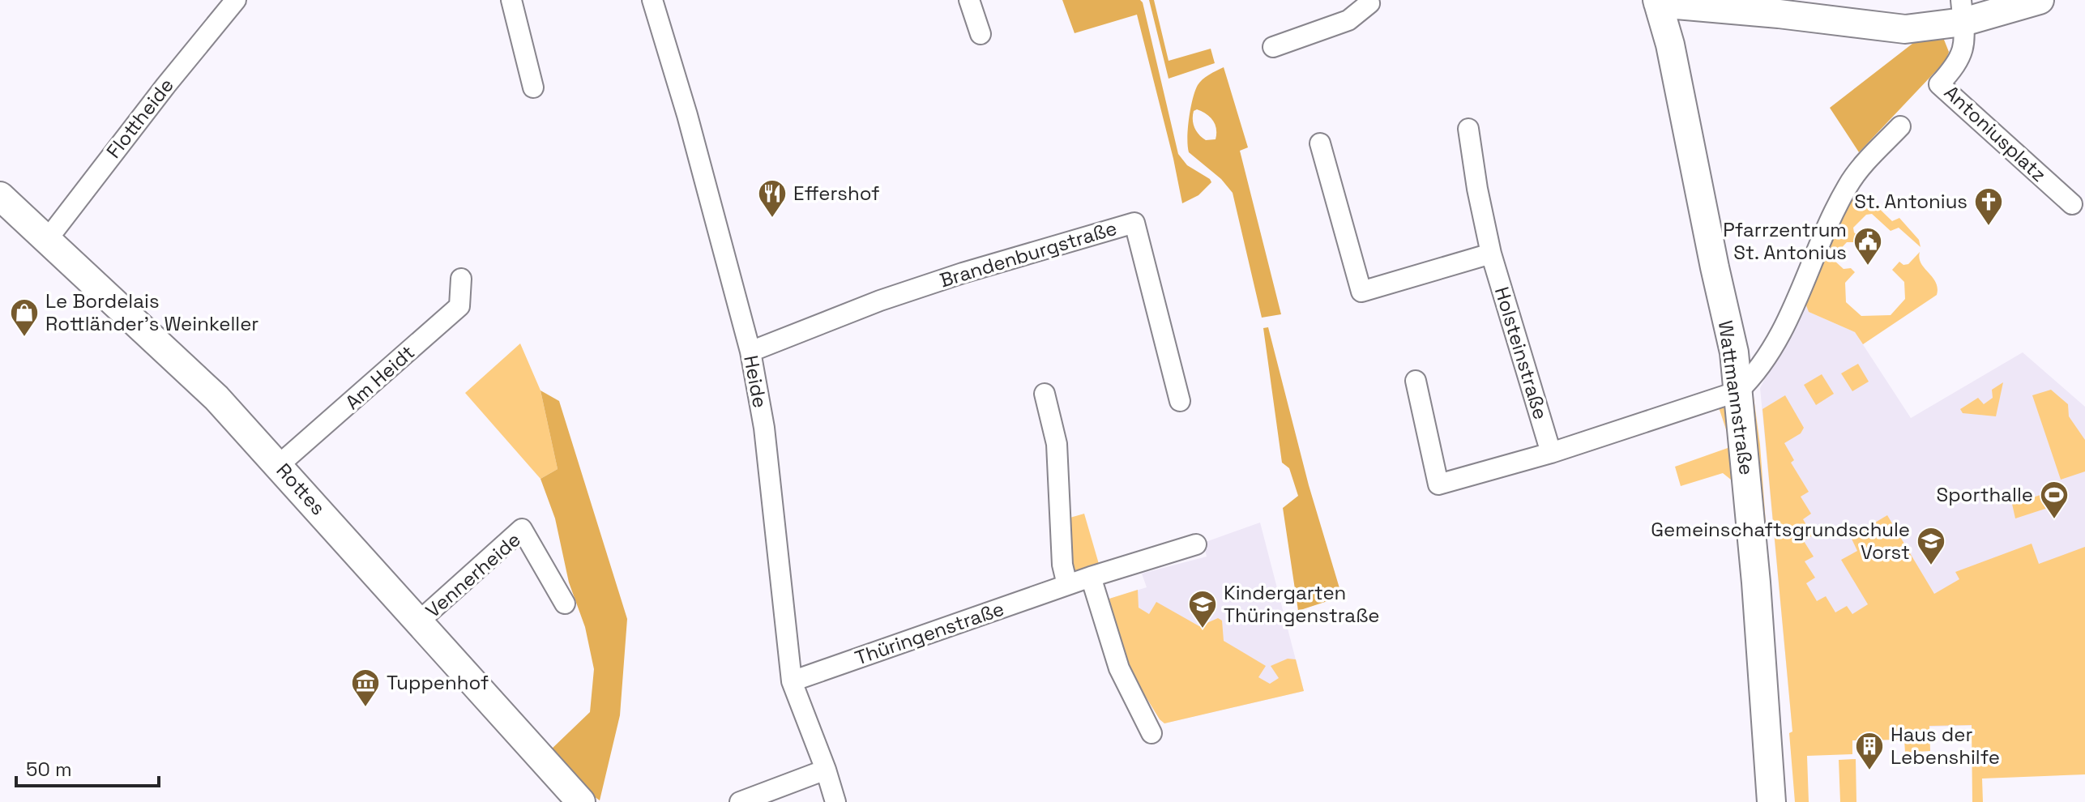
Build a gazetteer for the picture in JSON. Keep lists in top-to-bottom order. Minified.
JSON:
{"streets":{"street":["Flottheide","Antoniusplatz","Brandenburgstraße","Holsteinstraße","Am Heidt","Heide","Wattmannstraße","Rottes","Vennerheide","Thüringenstraße"]},"crossings":[["Flottheide","Rottes"],["Brandenburgstraße","Heide"],["Am Heidt","Rottes"],["Heide","Thüringenstraße"],["Rottes","Vennerheide"]],"places":{"restaurant":["Effershof"],"church":["St. Antonius"],"public building":["Pfarrzentrum St. Antonius"],"shop":["Le Bordelais Rottländer's Weinkeller"],"sports":["Sporthalle"],"school or university":["Gemeinschaftsgrundschule Vorst","Kindergarten Thüringenstraße"],"museum":["Tuppenhof"],"building":["Haus der Lebenshilfe"]},"scale_bar":"50 m"}
